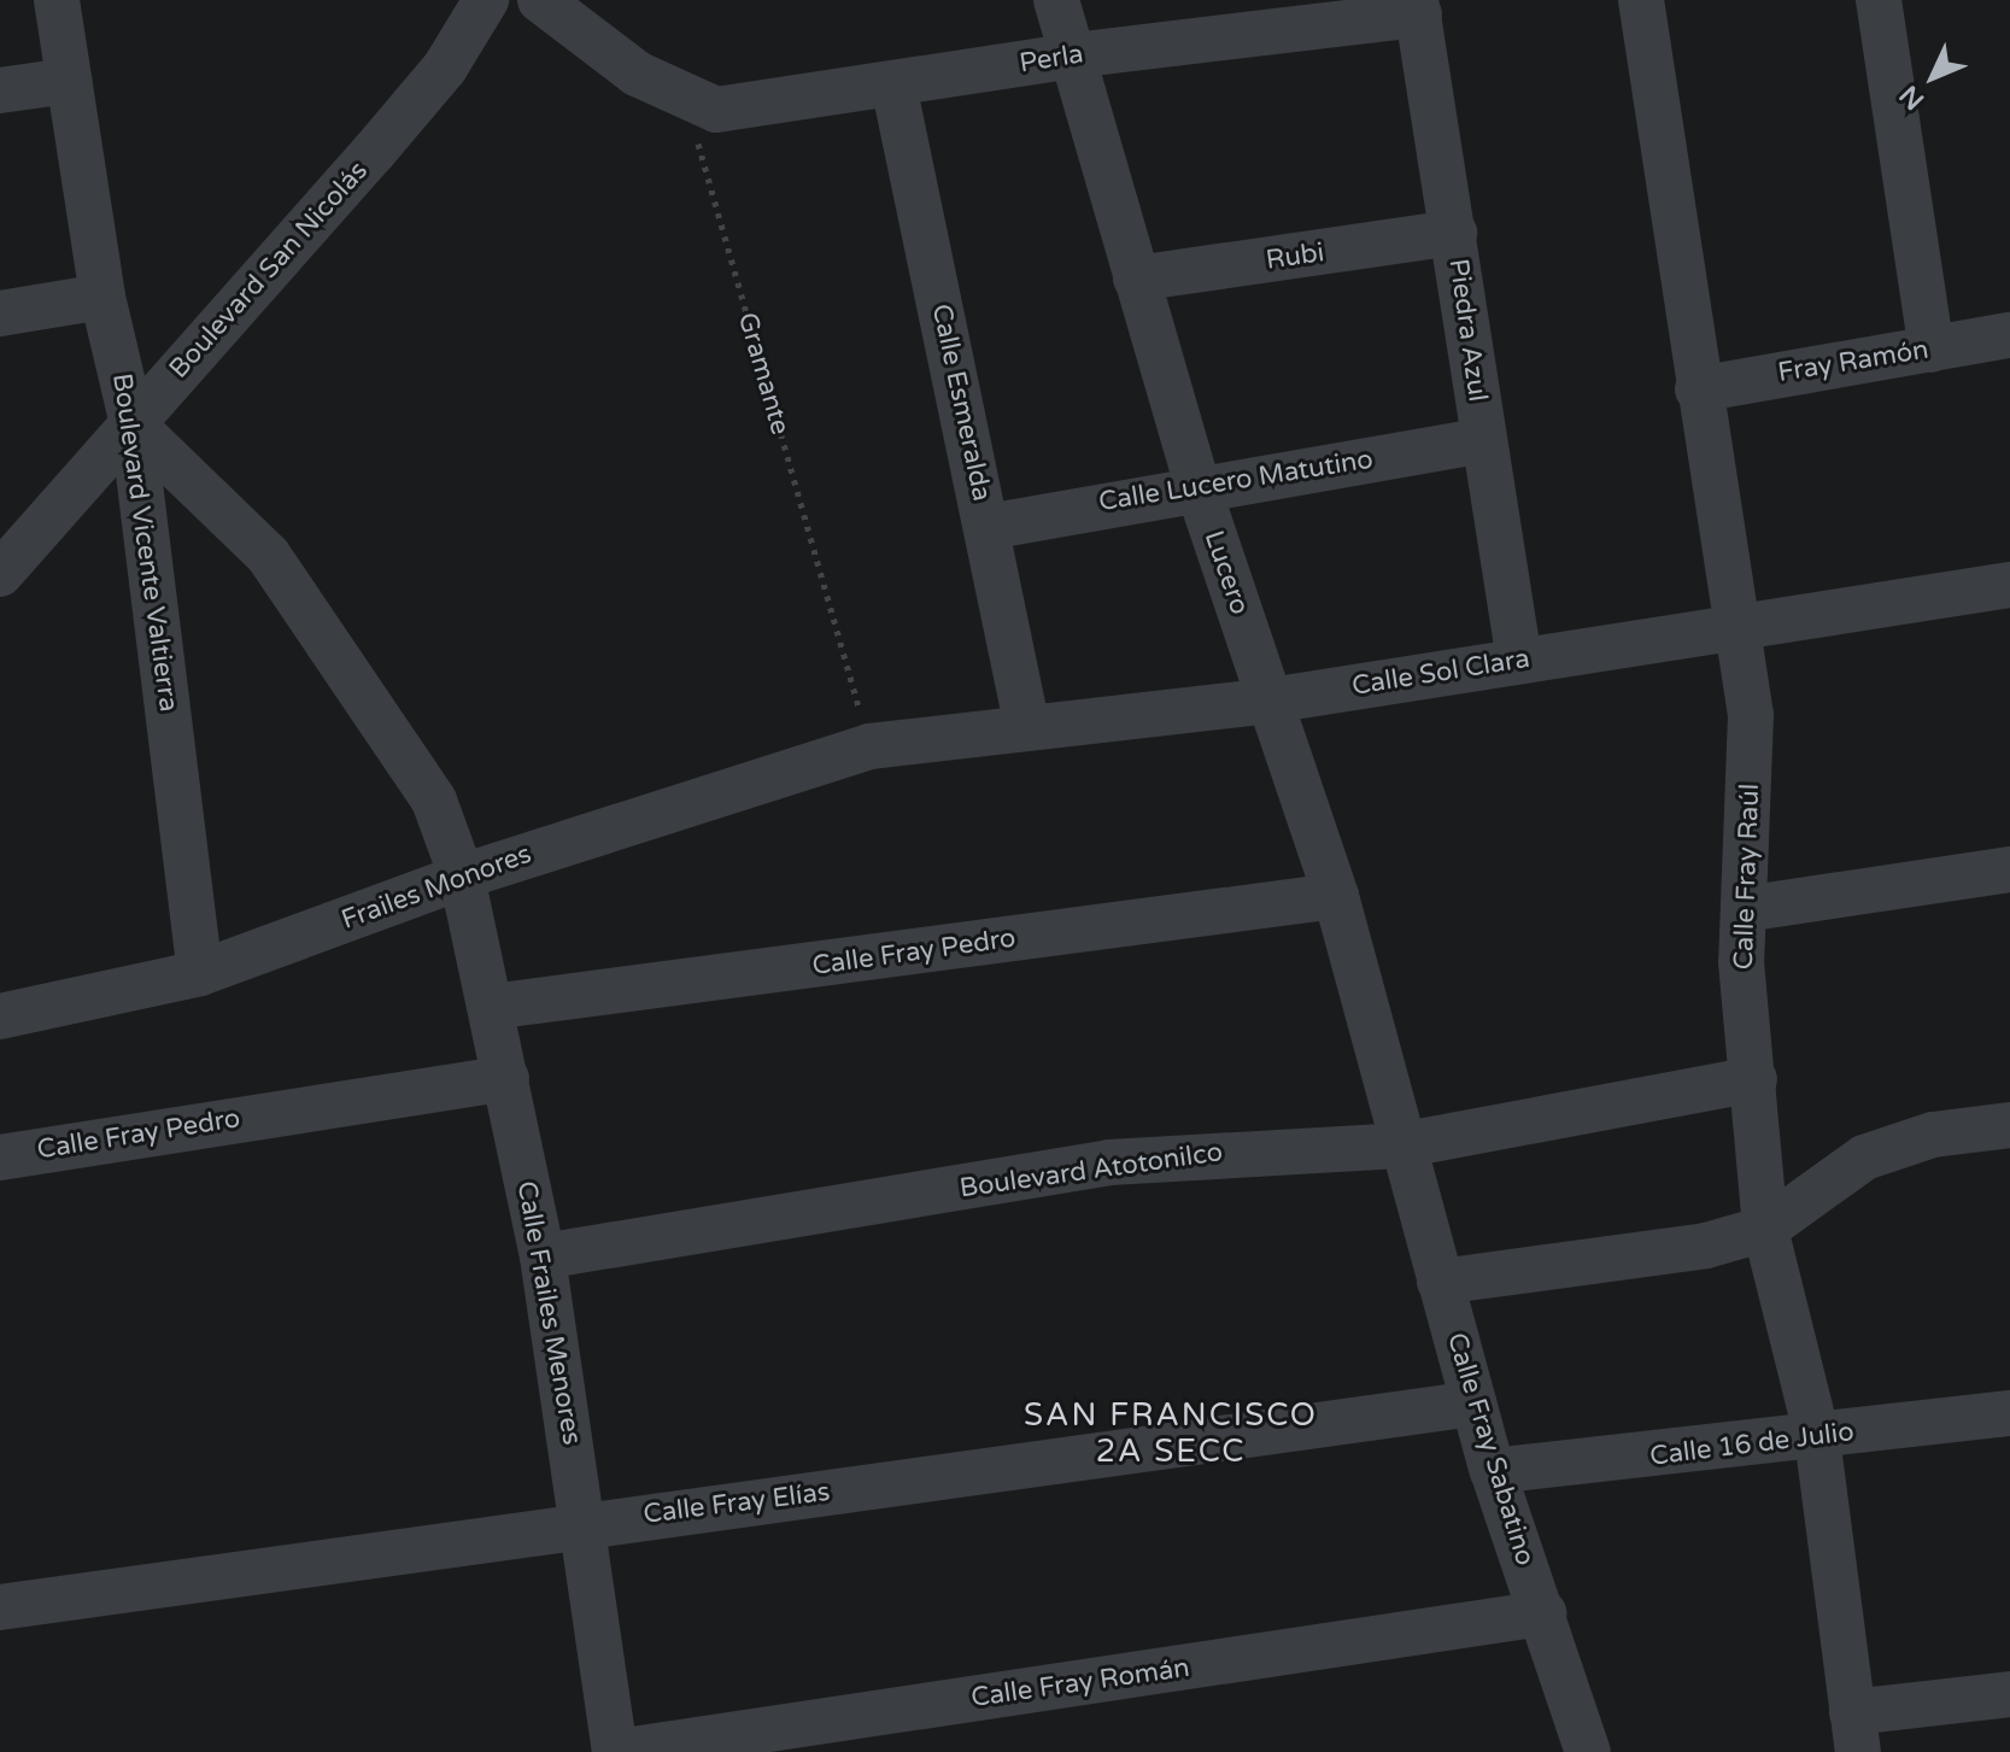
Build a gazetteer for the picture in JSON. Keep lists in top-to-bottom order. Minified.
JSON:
{"streets":{"street":["Perla","Rubi","Boulevard San Nicolás","Piedra Azul","Fray Ramón","Calle Esmeralda","Calle Lucero Matutino","Boulevard Vicente Valtierra","Lucero","Calle Sol Clara","Calle Fray Raúl","Frailes Monores","Calle Fray Pedro","Boulevard Atotonilco","Calle Frailes Menores","Calle 16 de Julio","Calle Fray Sabatino","Calle Fray Elías","Calle Fray Román"],"path":["Gramante"]},"crossings":[["Perla","Piedra Azul"],["Perla","Gramante"],["Perla","Calle Esmeralda"],["Perla","Lucero"],["Rubi","Piedra Azul"],["Rubi","Lucero"],["Boulevard San Nicolás","Boulevard Vicente Valtierra"],["Boulevard San Nicolás","Calle Frailes Menores"],["Piedra Azul","Calle Lucero Matutino"],["Piedra Azul","Calle Sol Clara"],["Fray Ramón","Calle Fray Raúl"],["Gramante","Calle Sol Clara"],["Gramante","Frailes Monores"],["Calle Esmeralda","Calle Lucero Matutino"],["Calle Esmeralda","Calle Sol Clara"],["Calle Lucero Matutino","Lucero"],["Boulevard Vicente Valtierra","Frailes Monores"],["Boulevard Vicente Valtierra","Calle Frailes Menores"],["Lucero","Calle Sol Clara"],["Lucero","Calle Fray Pedro"],["Lucero","Boulevard Atotonilco"],["Lucero","Calle Fray Sabatino"],["Calle Sol Clara","Calle Fray Raúl"],["Calle Sol Clara","Frailes Monores"],["Calle Fray Raúl","Boulevard Atotonilco"],["Calle Fray Raúl","Calle 16 de Julio"],["Frailes Monores","Calle Frailes Menores"],["Calle Fray Pedro","Calle Frailes Menores"],["Boulevard Atotonilco","Calle Frailes Menores"],["Boulevard Atotonilco","Calle Fray Sabatino"],["Calle Frailes Menores","Calle Fray Elías"],["Calle Frailes Menores","Calle Fray Román"],["Calle 16 de Julio","Calle Fray Sabatino"],["Calle Fray Sabatino","Calle Fray Elías"],["Calle Fray Sabatino","Calle Fray Román"]],"districts":["SAN FRANCISCO 2A SECC"],"north":"bottom left"}
